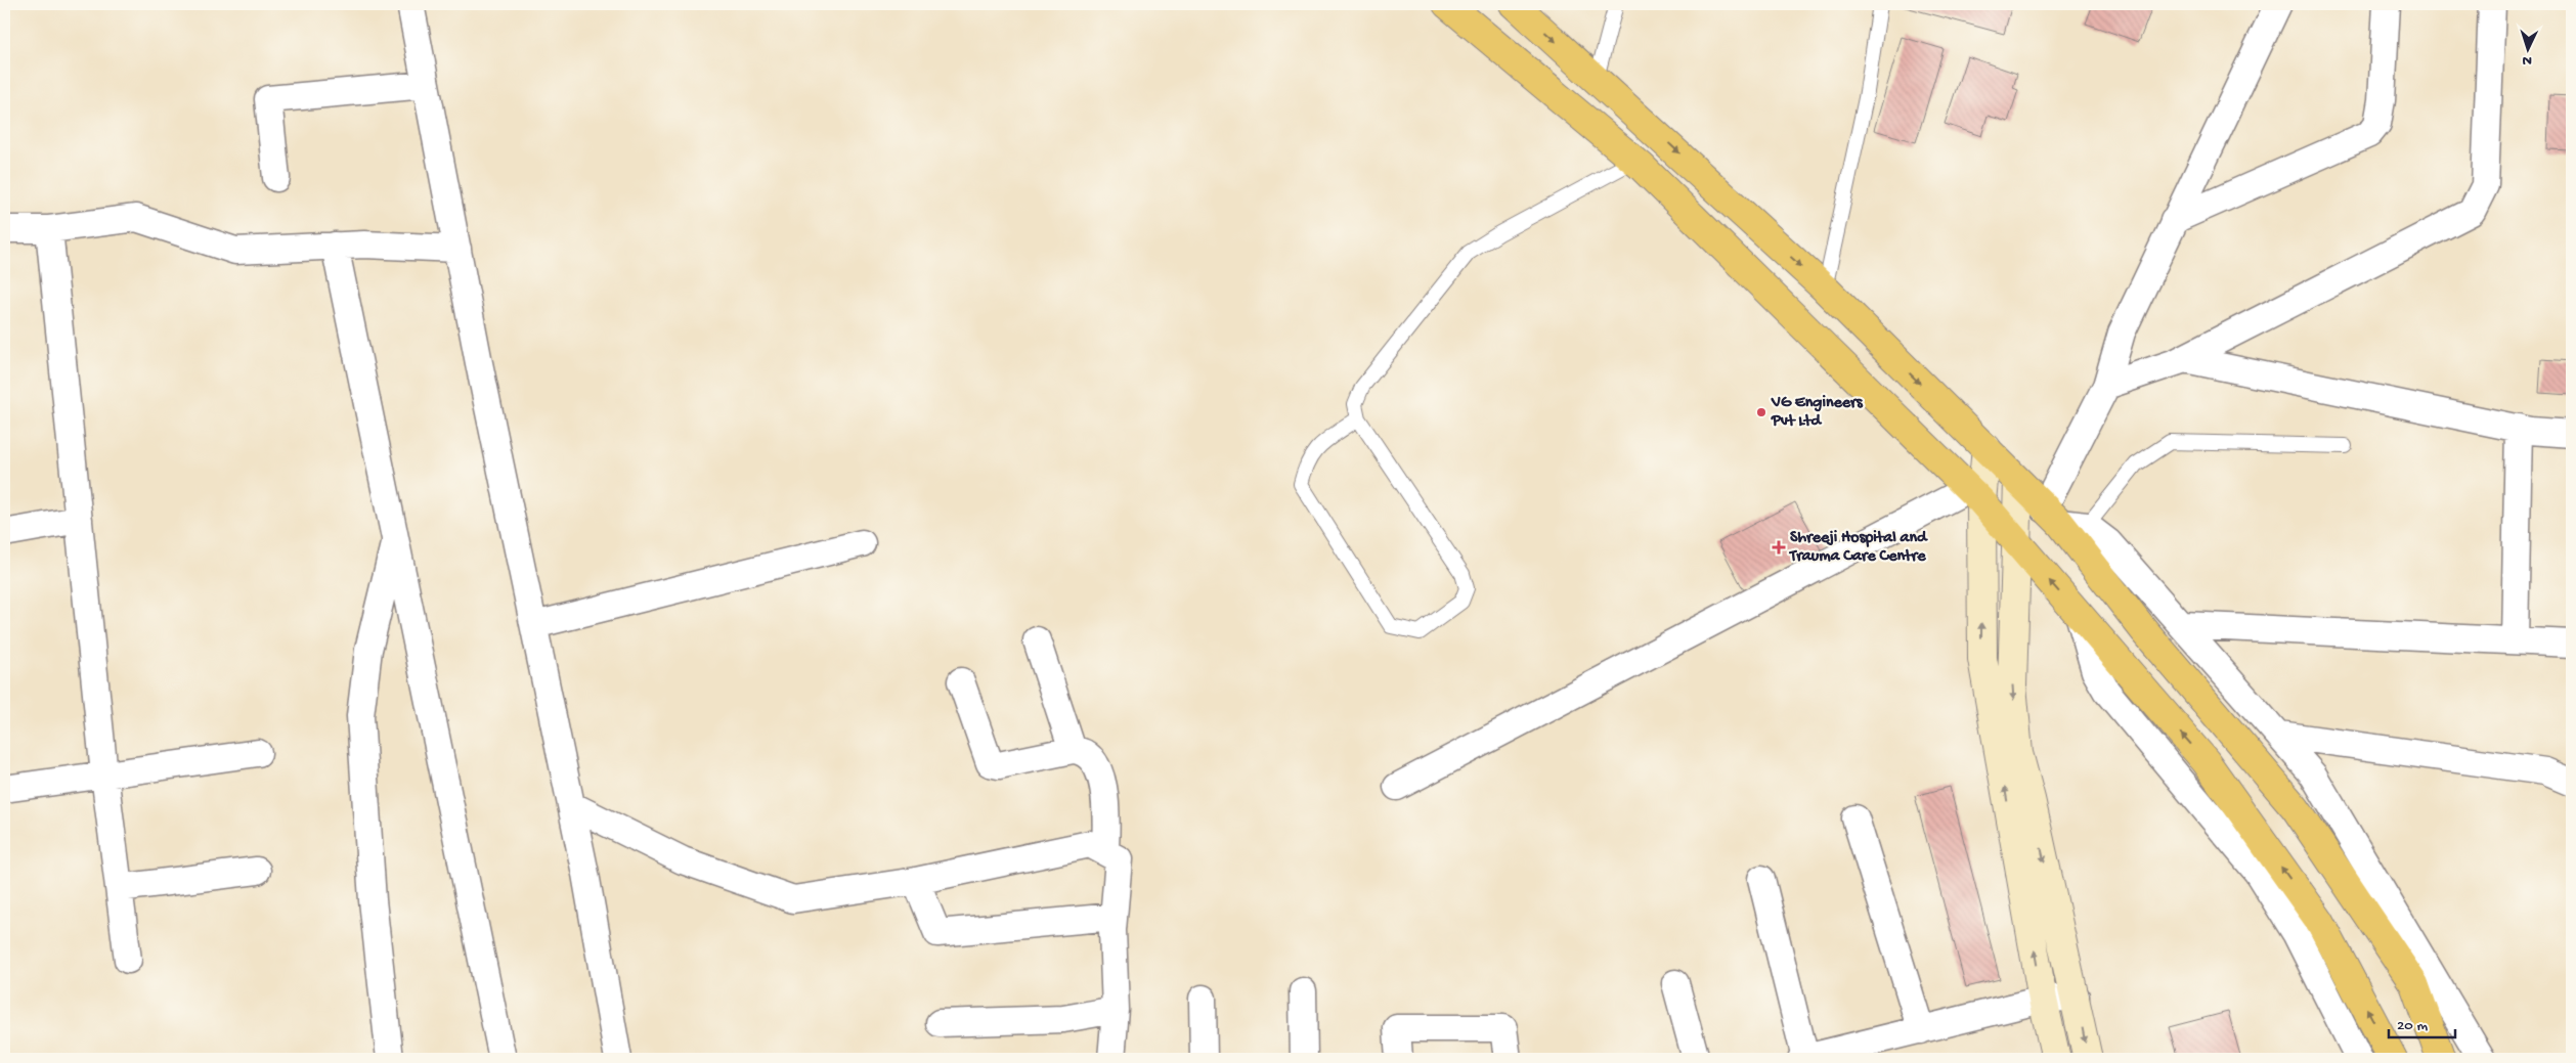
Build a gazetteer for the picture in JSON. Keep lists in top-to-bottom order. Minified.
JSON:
{"places":{"other":["VG Engineers Pvt Ltd"],"health":["Shreeji Hospital and Trauma Care Centre"]},"scale_bar":"20 m","north":"bottom"}
